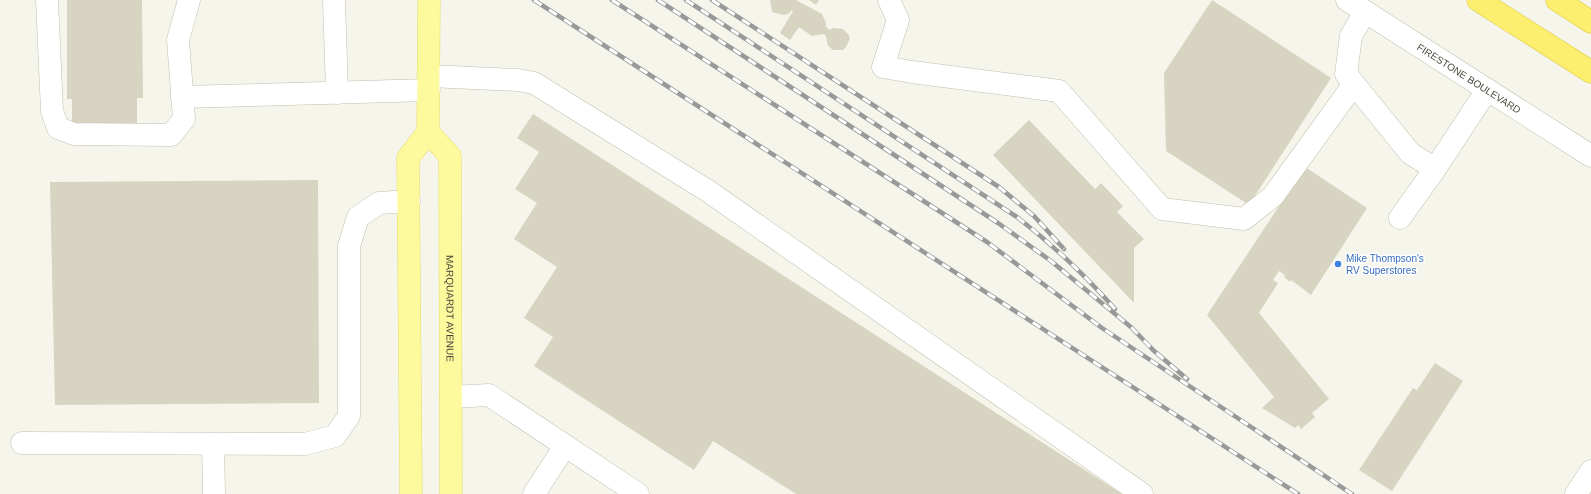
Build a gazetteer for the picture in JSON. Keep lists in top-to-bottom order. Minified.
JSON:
{"streets":{"main road":["MARQUARDT AVENUE"],"street":["FIRESTONE BOULEVARD"]},"places":["Mike Thompson's RV Superstores"]}
